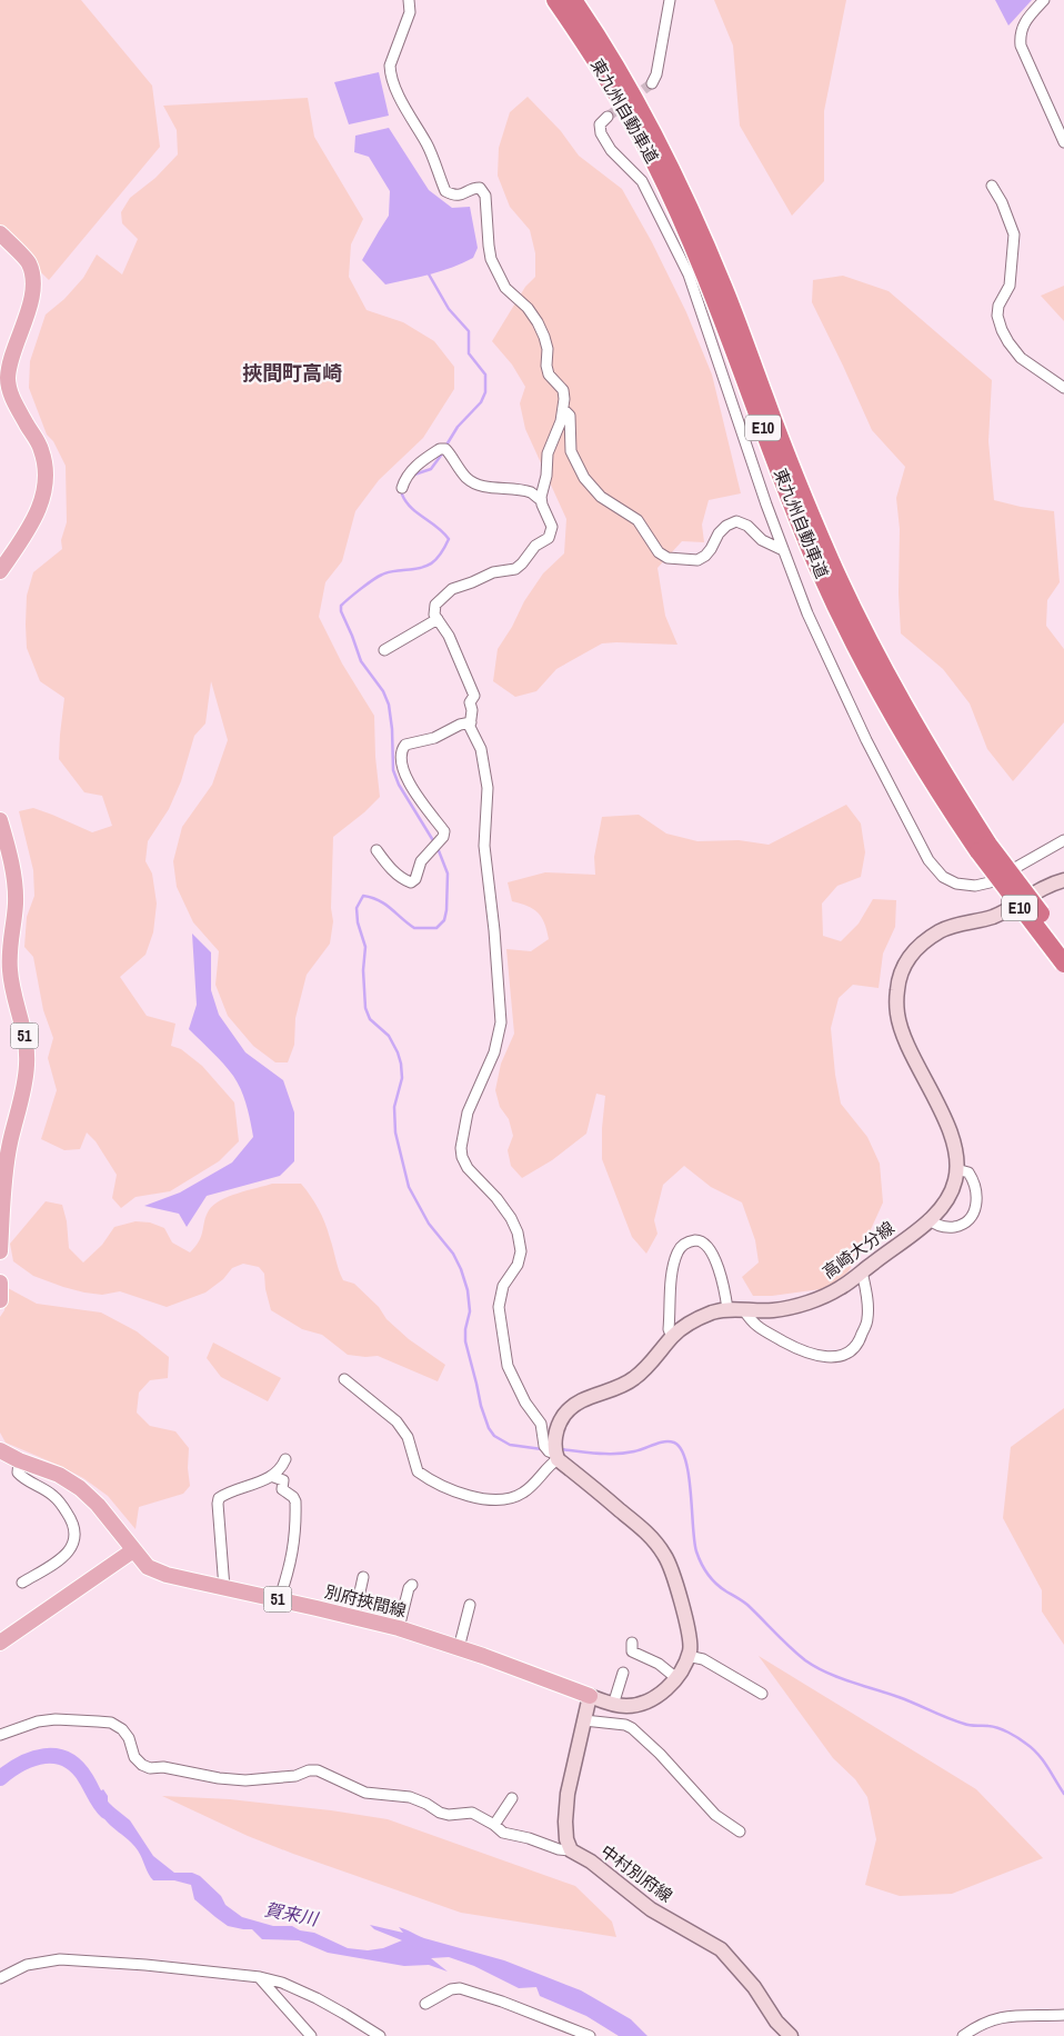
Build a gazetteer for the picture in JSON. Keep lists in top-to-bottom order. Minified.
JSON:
{"streets":{"highway":["東九州自動車道","E10"],"main road":["51","高崎大分線","別府挾間線","中村別府線"]},"districts":["挾間町高崎"],"water":["賀来川"]}
